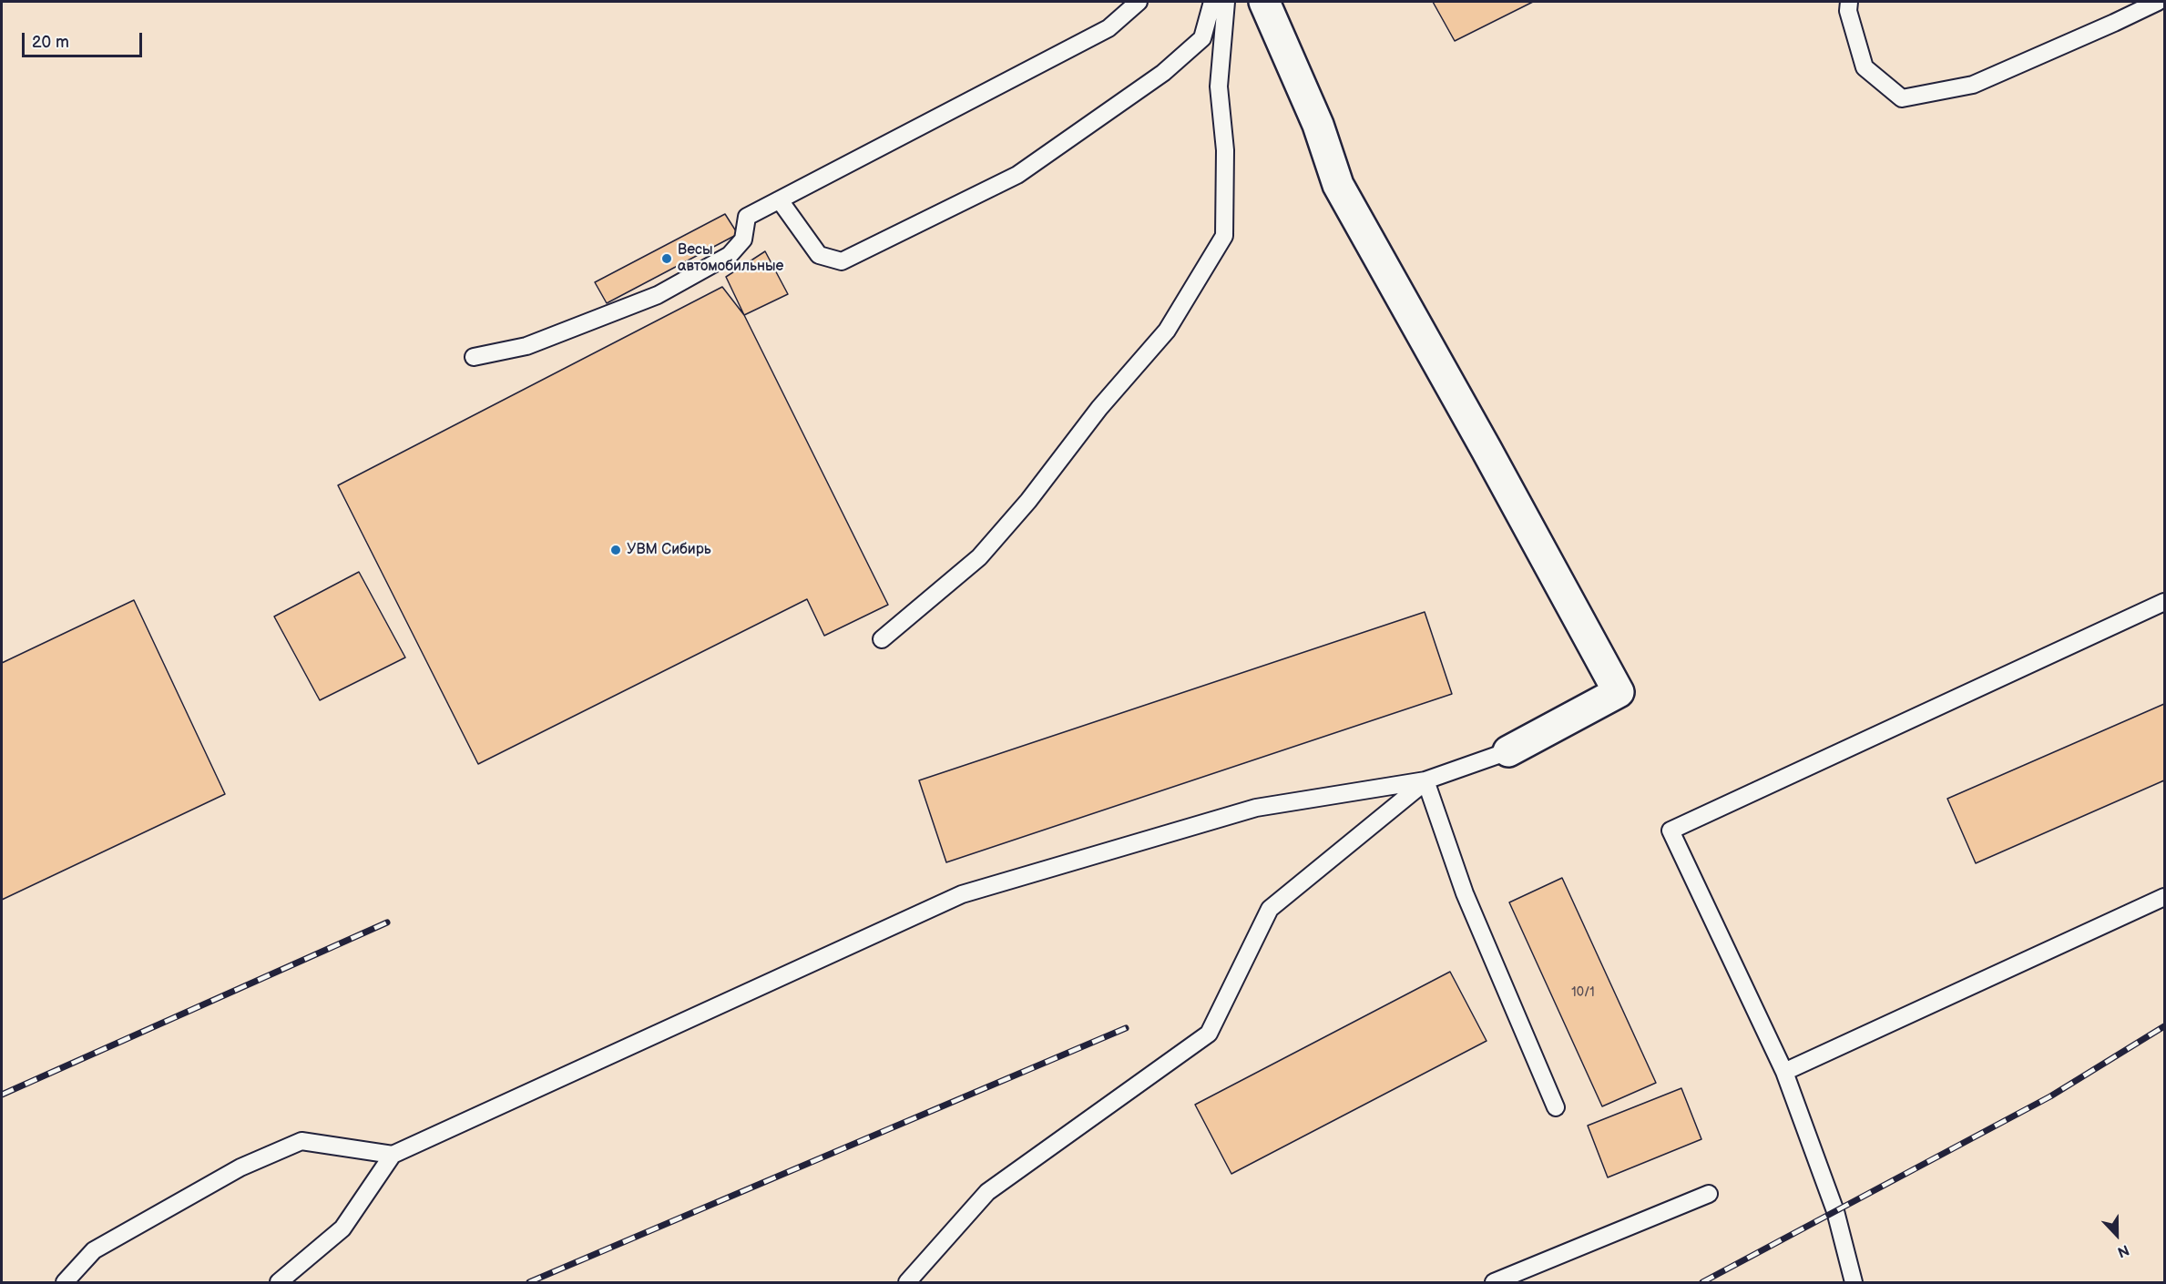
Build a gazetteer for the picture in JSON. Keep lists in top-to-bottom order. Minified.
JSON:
{"places":["Весы автомобильные","УВМ Сибирь"],"house_numbers":["10/1"],"scale_bar":"20 m","north":"bottom"}
